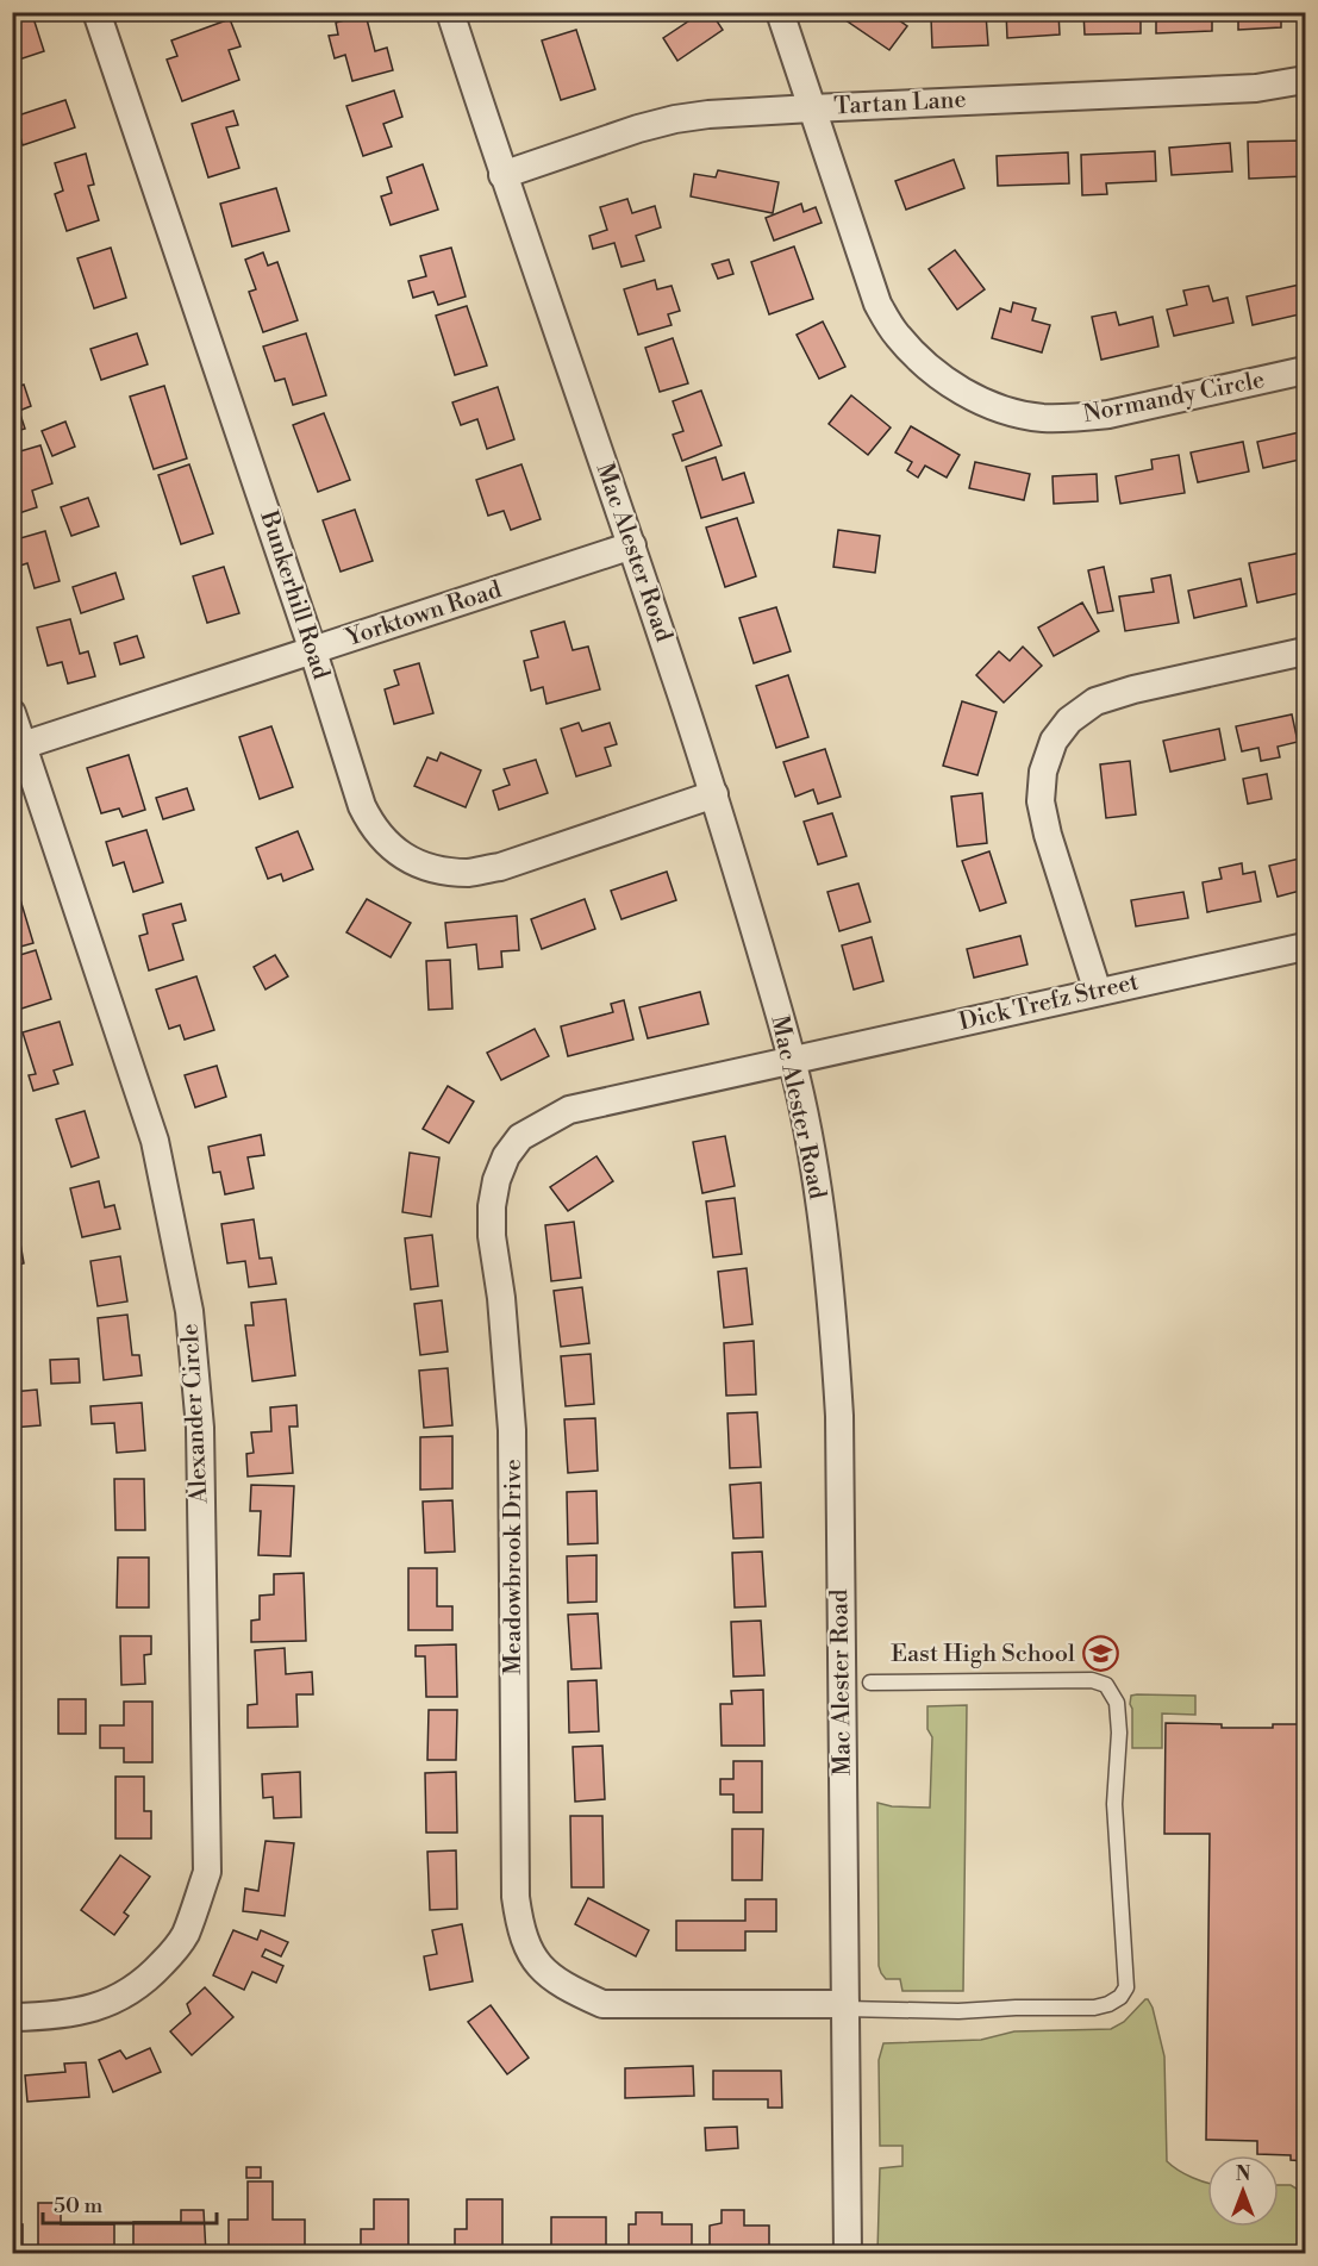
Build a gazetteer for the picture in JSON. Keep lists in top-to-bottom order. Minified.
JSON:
{"streets":{"street":["Tartan Lane","Normandy Circle","Mac Alester Road","Bunkerhill Road","Yorktown Road","Dick Trefz Street","Alexander Circle","Meadowbrook Drive"]},"crossings":[["Tartan Lane","Normandy Circle"],["Tartan Lane","Mac Alester Road"],["Mac Alester Road","Bunkerhill Road"],["Mac Alester Road","Yorktown Road"],["Mac Alester Road","Dick Trefz Street"],["Mac Alester Road","Meadowbrook Drive"],["Bunkerhill Road","Yorktown Road"],["Yorktown Road","Alexander Circle"],["Dick Trefz Street","Meadowbrook Drive"]],"places":{"school or university":["East High School"]},"scale_bar":"50 m","north":"top"}
